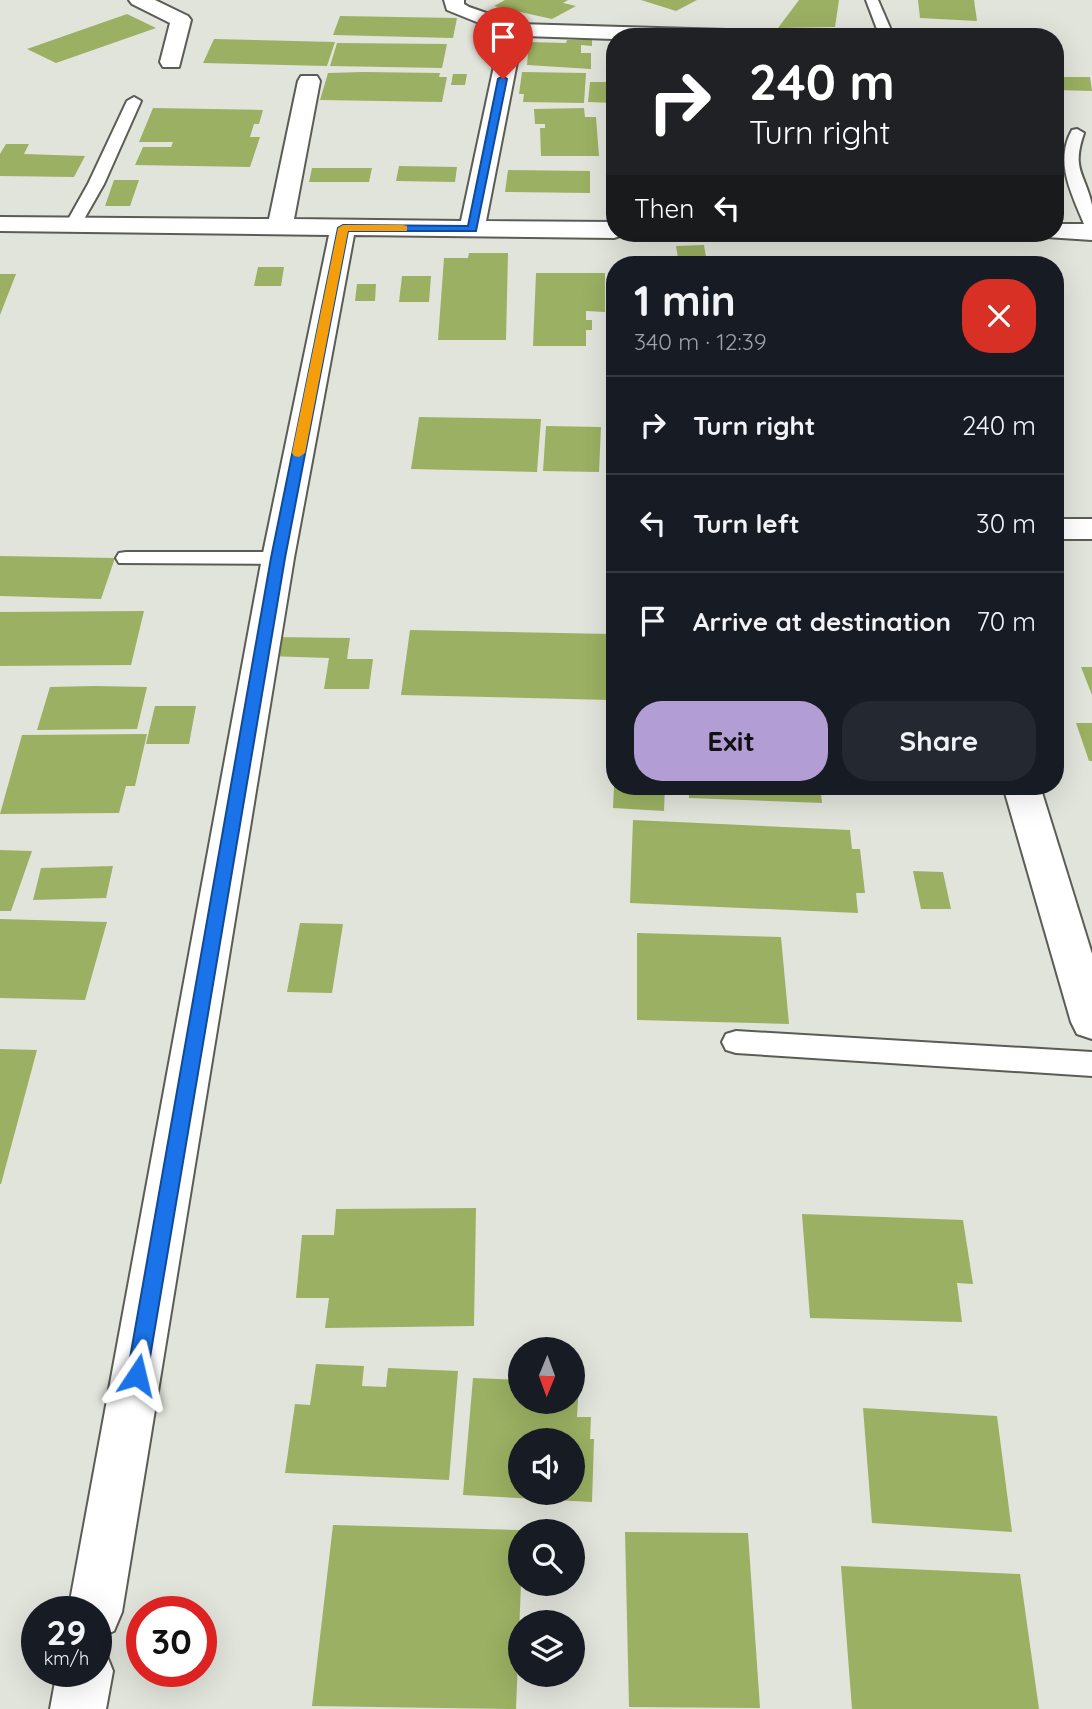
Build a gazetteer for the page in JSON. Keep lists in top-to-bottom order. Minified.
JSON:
{"north":"bottom","page":{"turn":["240 m","Turn right"],"then":"Then","heading":["1 min","340 m · 12:39"],"list":[{"name":"Turn right","value":"240 m"},{"name":"Turn left","value":"30 m"},{"name":"Arrive at destination","value":"70 m"}],"buttons":["Exit","Share"],"speed":"29 km/h","limit":"30"}}
